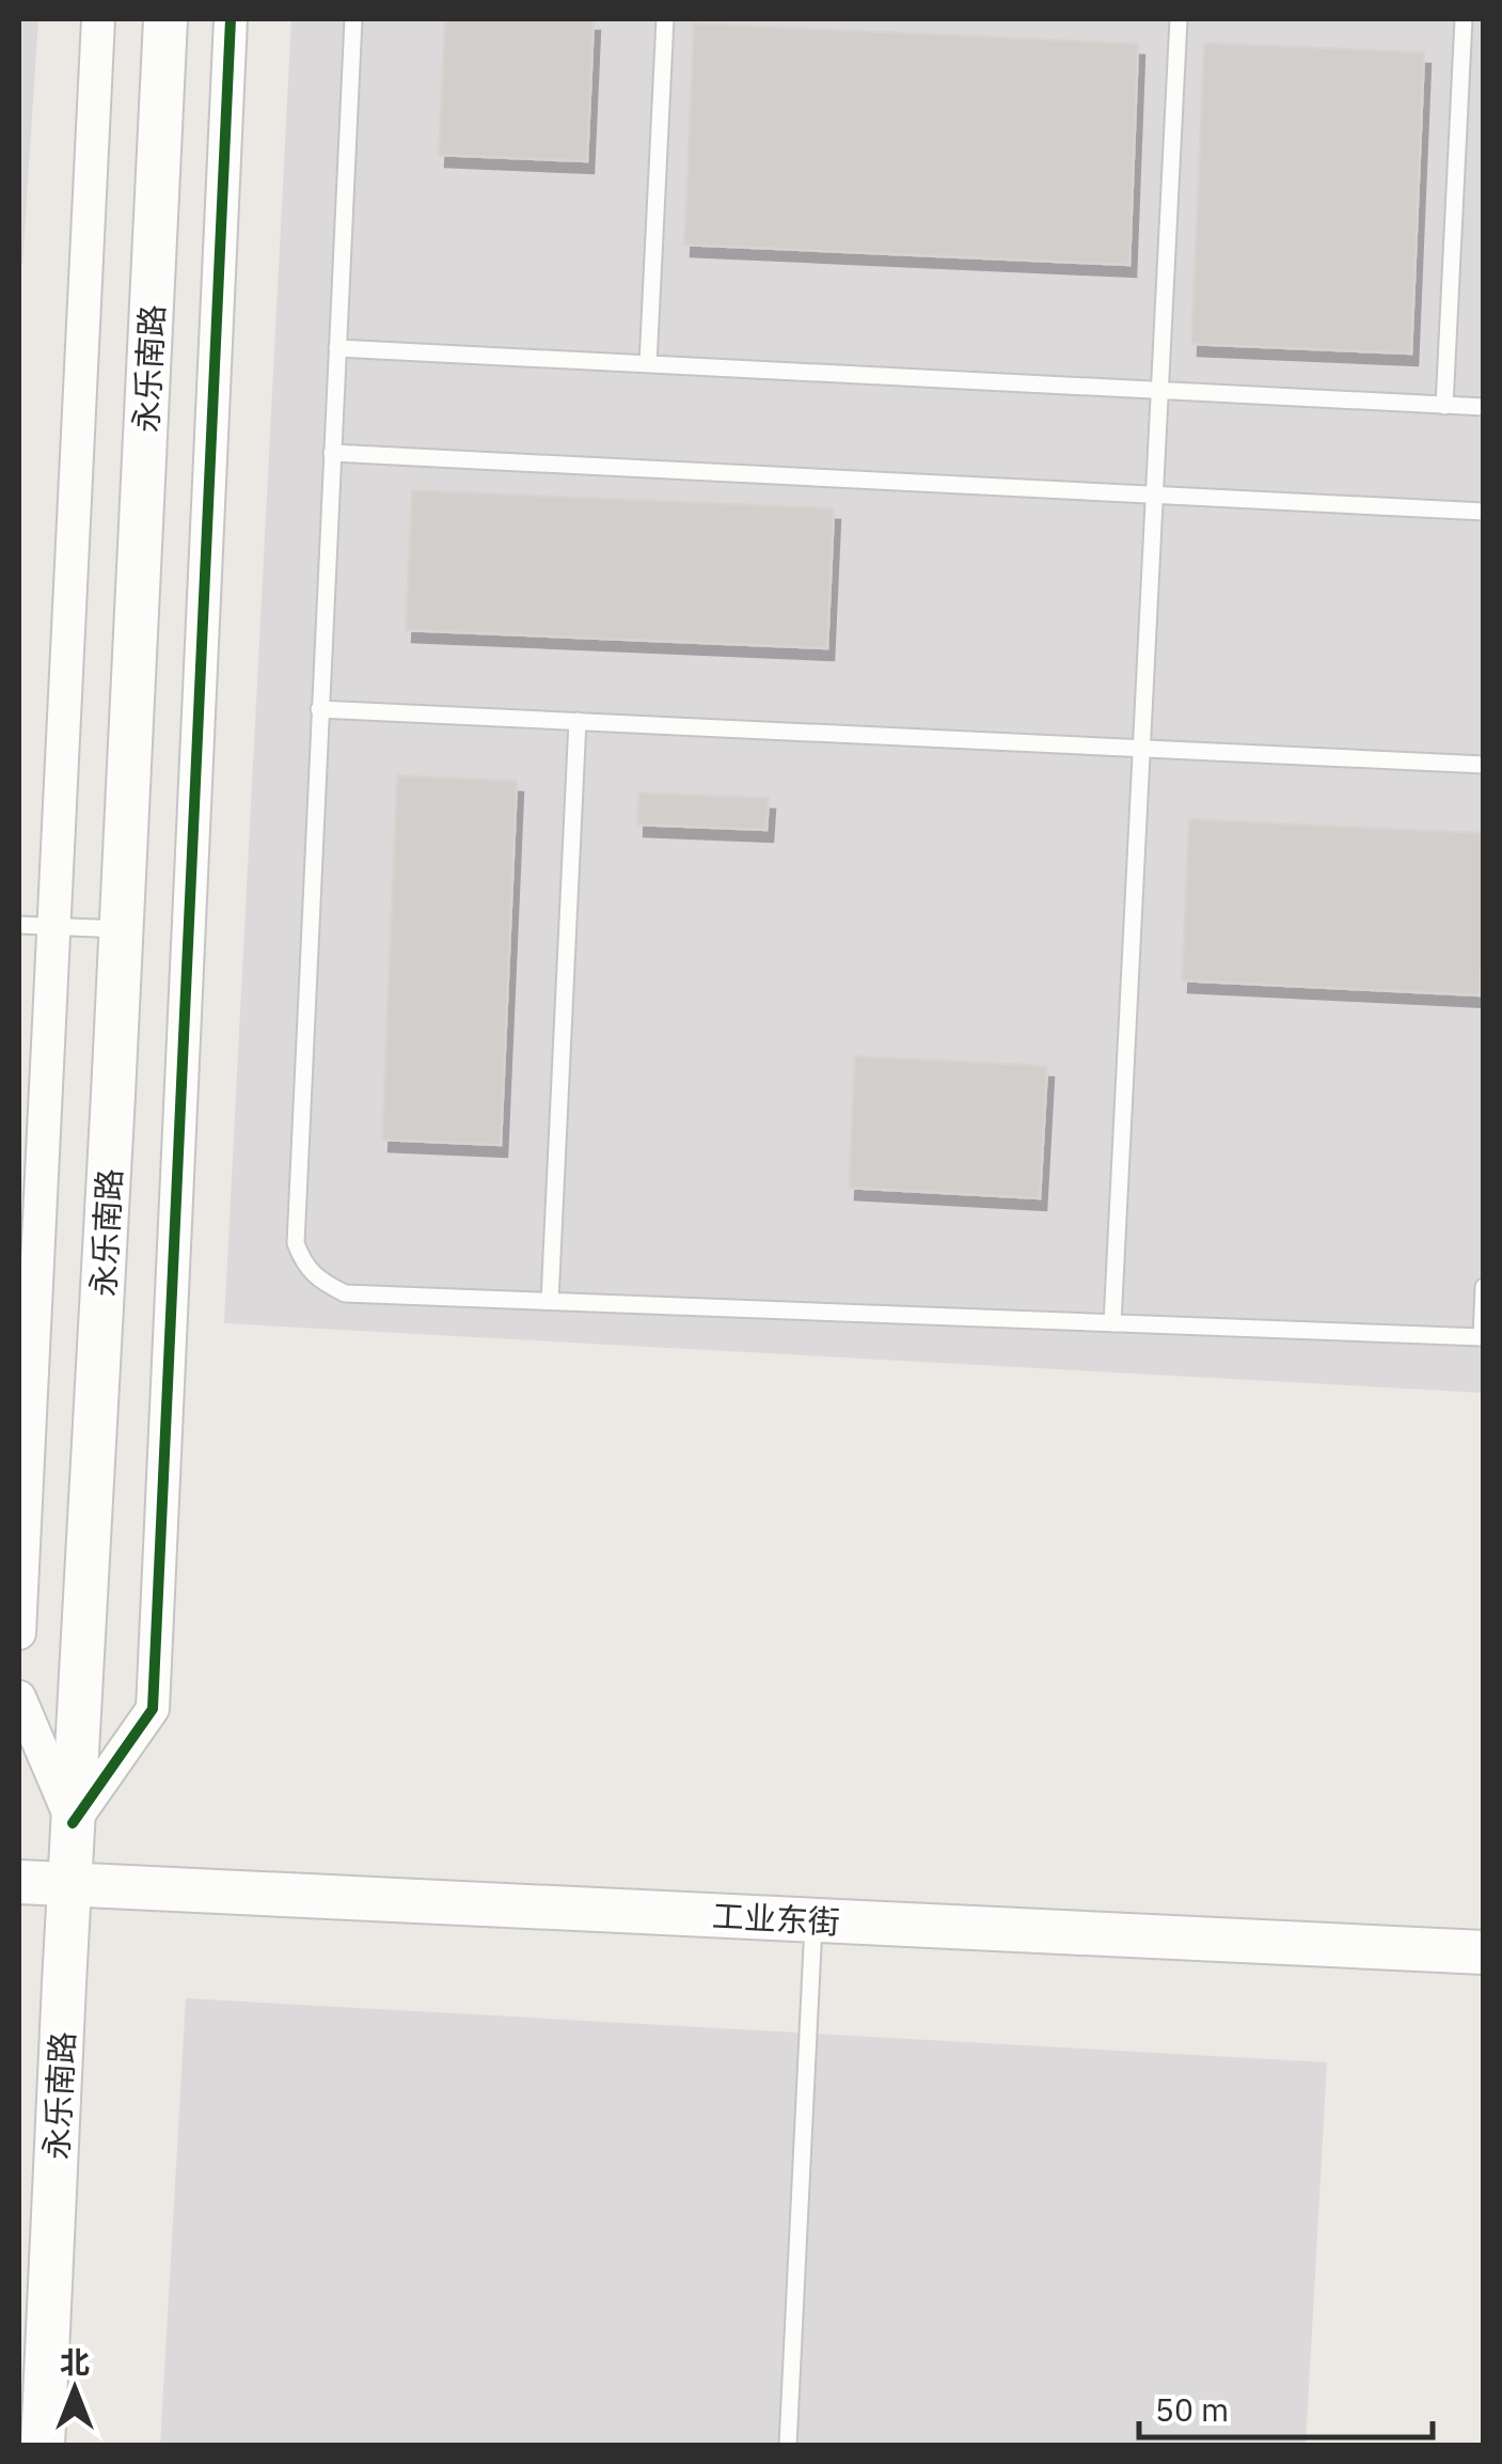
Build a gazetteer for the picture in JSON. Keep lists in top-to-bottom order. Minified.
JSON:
{"streets":{"main road":["永乐南路","工业东街"]},"crossings":[["永乐南路","工业东街"]],"scale_bar":"50 m","north":"top"}
